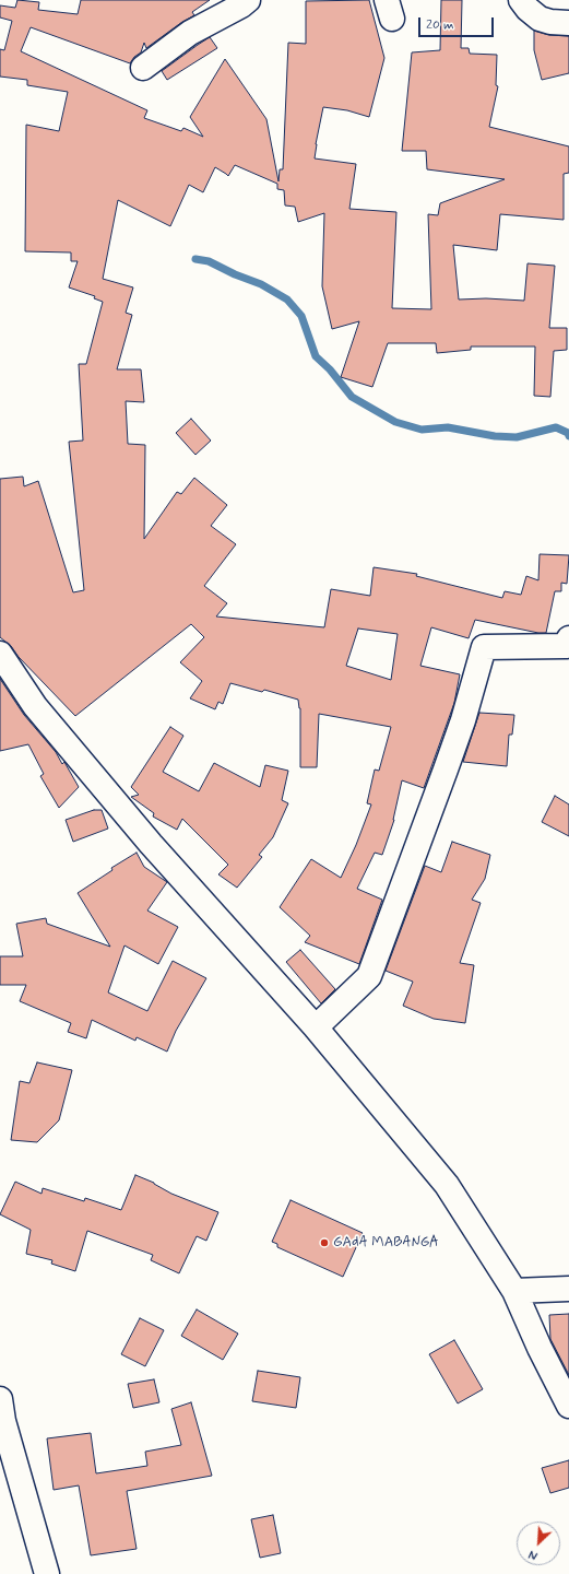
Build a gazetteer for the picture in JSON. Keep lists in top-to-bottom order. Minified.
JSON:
{"places":["GAdA MABANGA"],"scale_bar":"20 m","north":"bottom left"}
